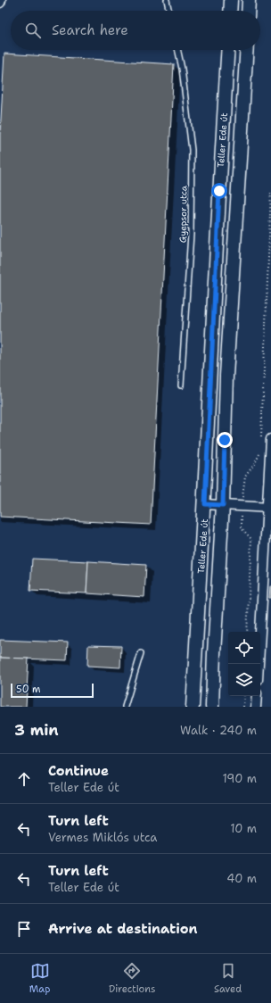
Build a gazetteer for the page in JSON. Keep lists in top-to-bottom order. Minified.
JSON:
{"streets":{"main road":["Teller Ede út"],"lane":["Gyepsor utca"]},"scale_bar":"50 m","page":{"search":"Search here","scale":"50 m","heading":["3 min","Walk · 240 m"],"list":[["Continue","Teller Ede út","190 m"],["Turn left","Vermes Miklós utca","10 m"],["Turn left","Teller Ede út","40 m"],"Arrive at destination"],"nav":["Map","Directions","Saved"]}}
